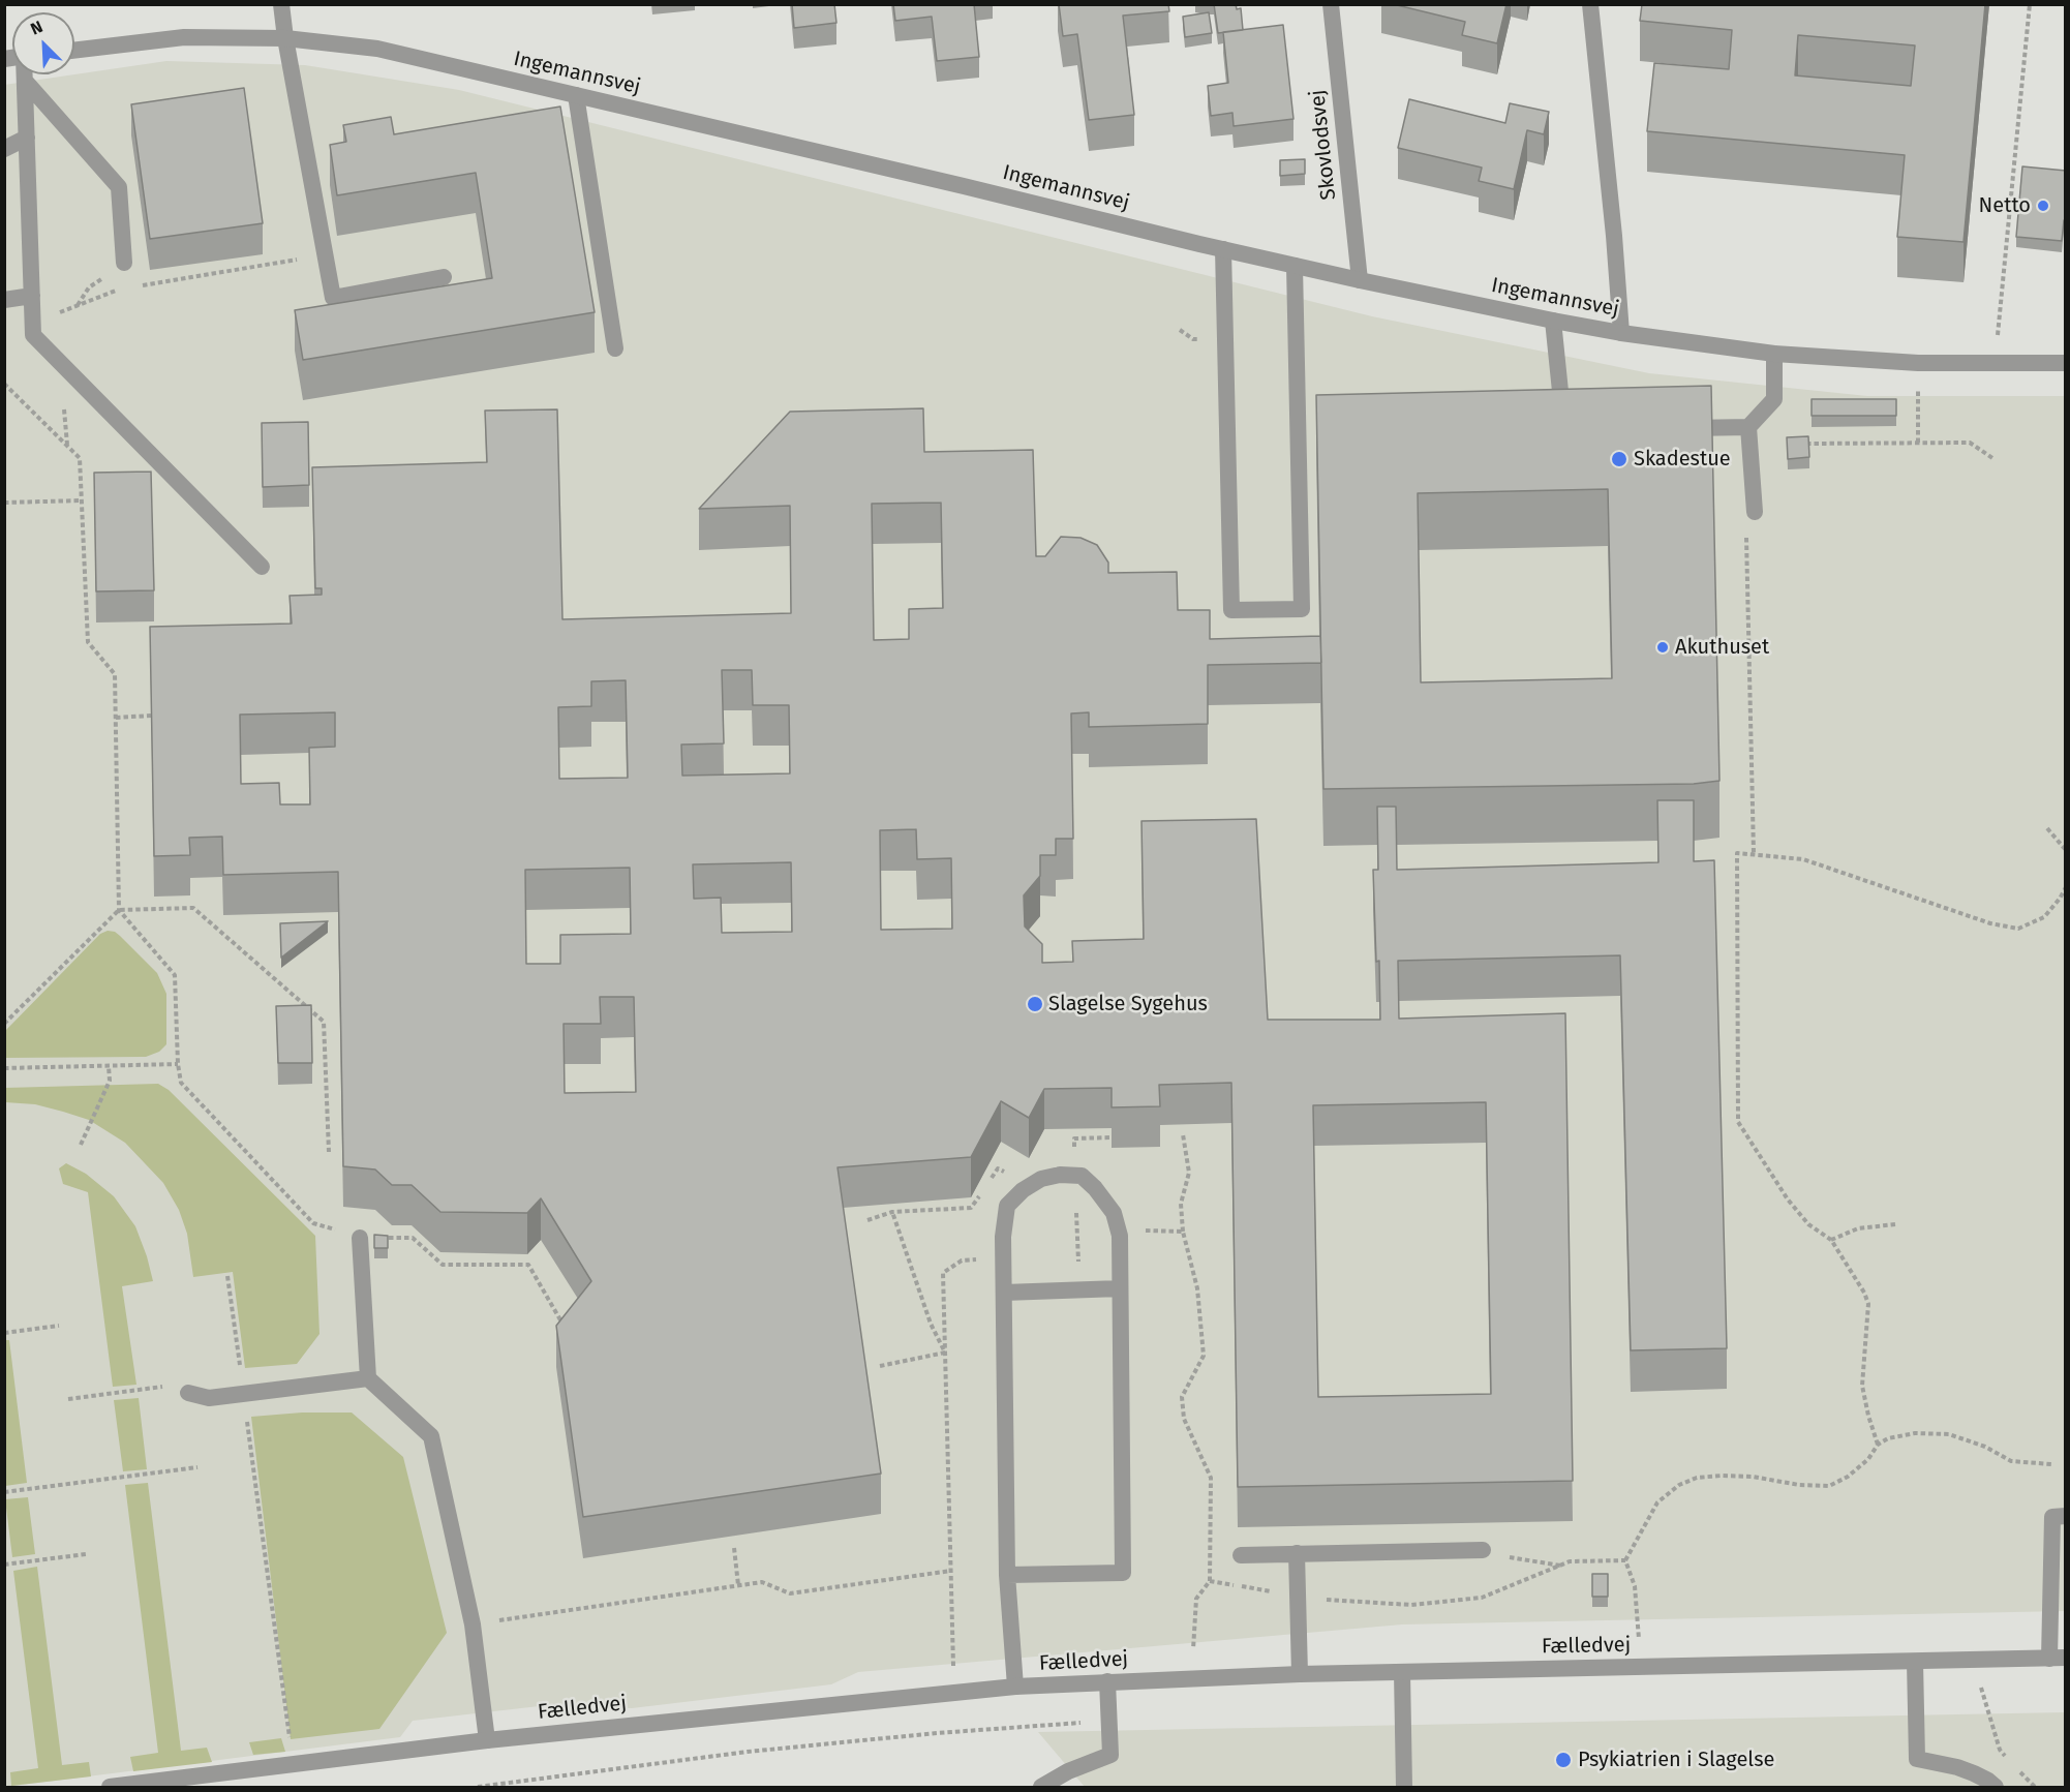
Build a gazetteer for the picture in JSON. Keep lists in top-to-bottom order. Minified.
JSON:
{"streets":{"street":["Ingemannsvej","Skovlodsvej","Fælledvej"]},"crossings":[["Ingemannsvej","Skovlodsvej"]],"places":["Netto","Skadestue","Akuthuset","Slagelse Sygehus","Psykiatrien i Slagelse"],"north":"top left"}
